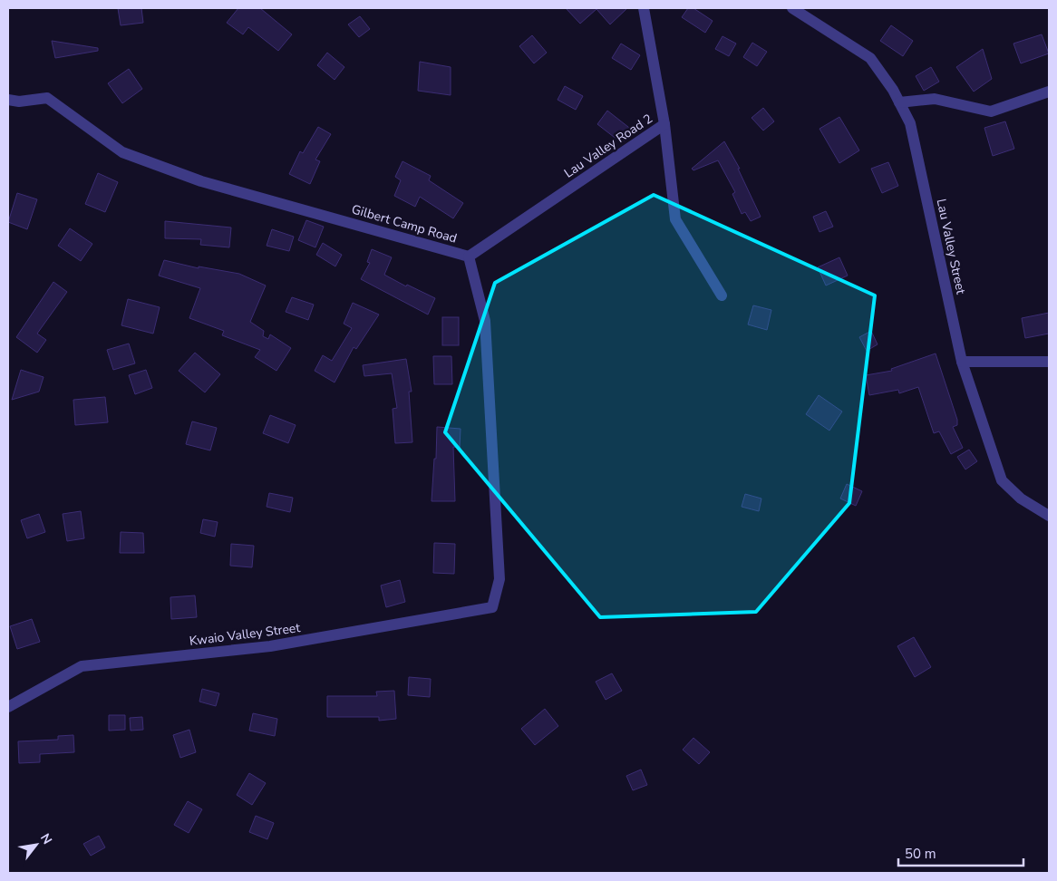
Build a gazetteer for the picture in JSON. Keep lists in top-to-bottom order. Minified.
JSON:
{"streets":{"street":["Lau Valley Road 2","Gilbert Camp Road","Lau Valley Street","Kwaio Valley Street"]},"crossings":[["Lau Valley Road 2","Gilbert Camp Road"],["Gilbert Camp Road","Kwaio Valley Street"]],"scale_bar":"50 m","north":"top right"}
